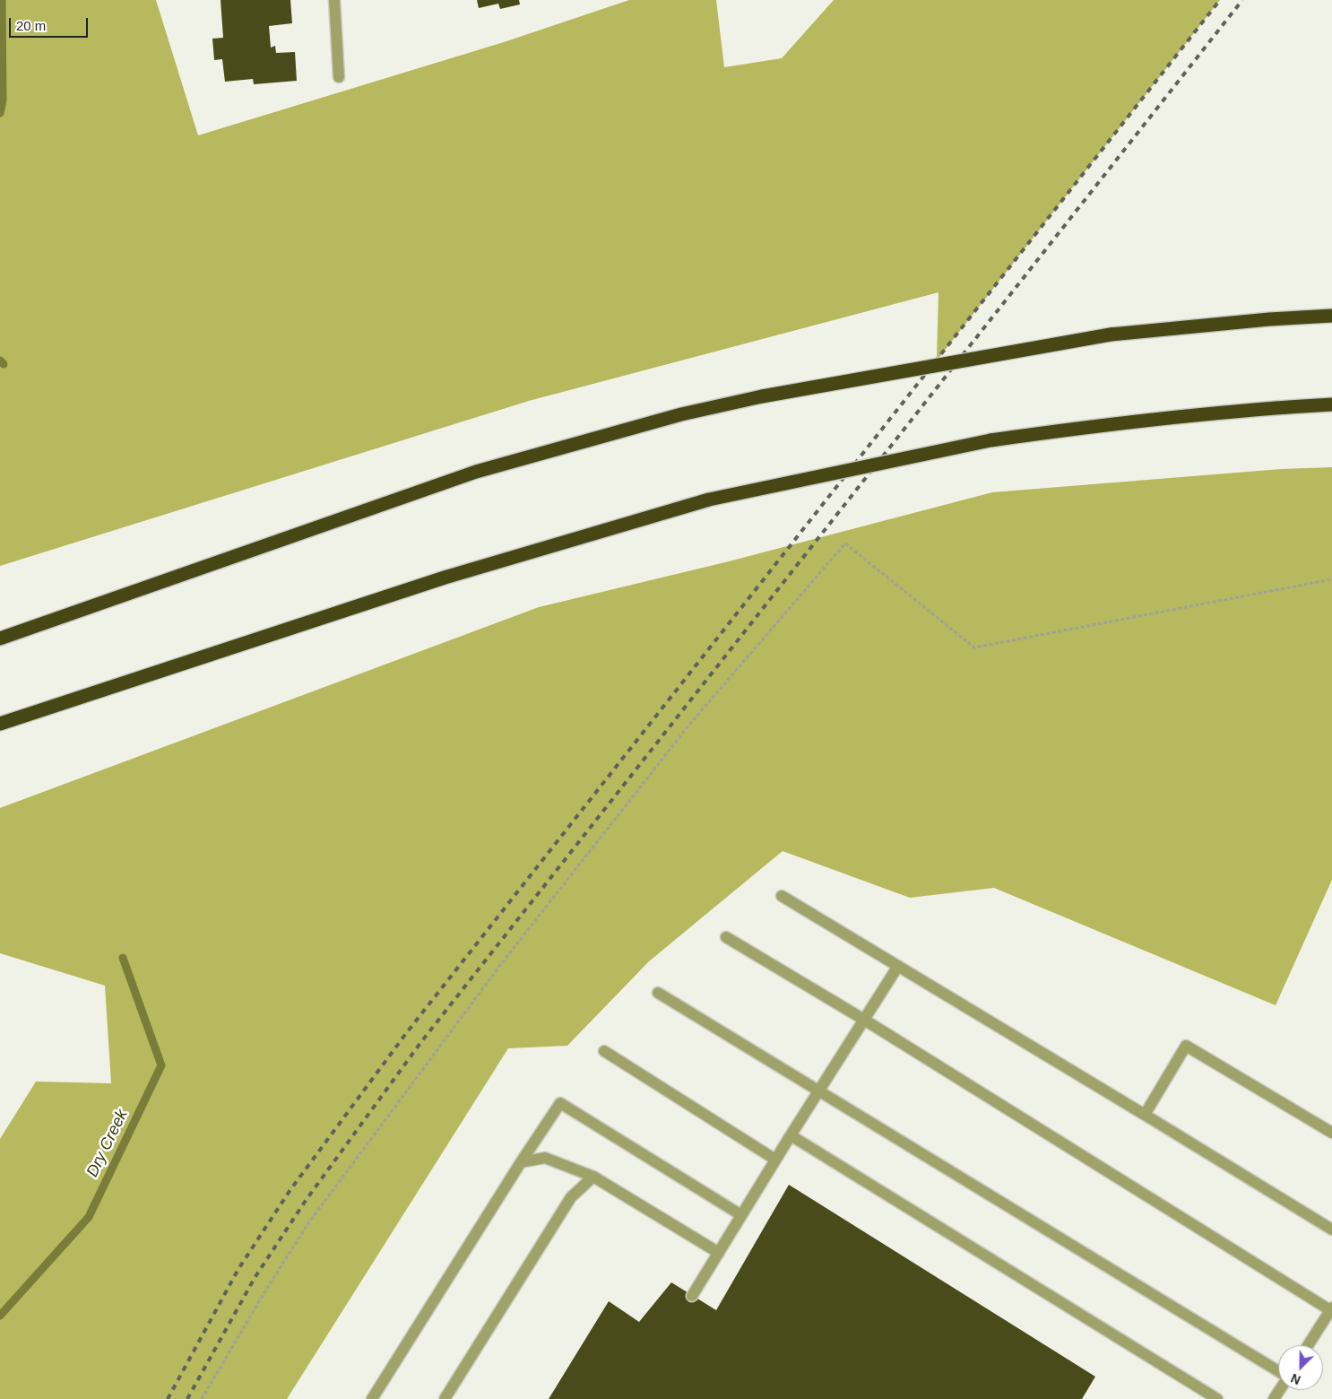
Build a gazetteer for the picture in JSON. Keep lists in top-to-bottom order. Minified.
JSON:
{"water":["Dry Creek"],"scale_bar":"20 m","north":"bottom left"}
